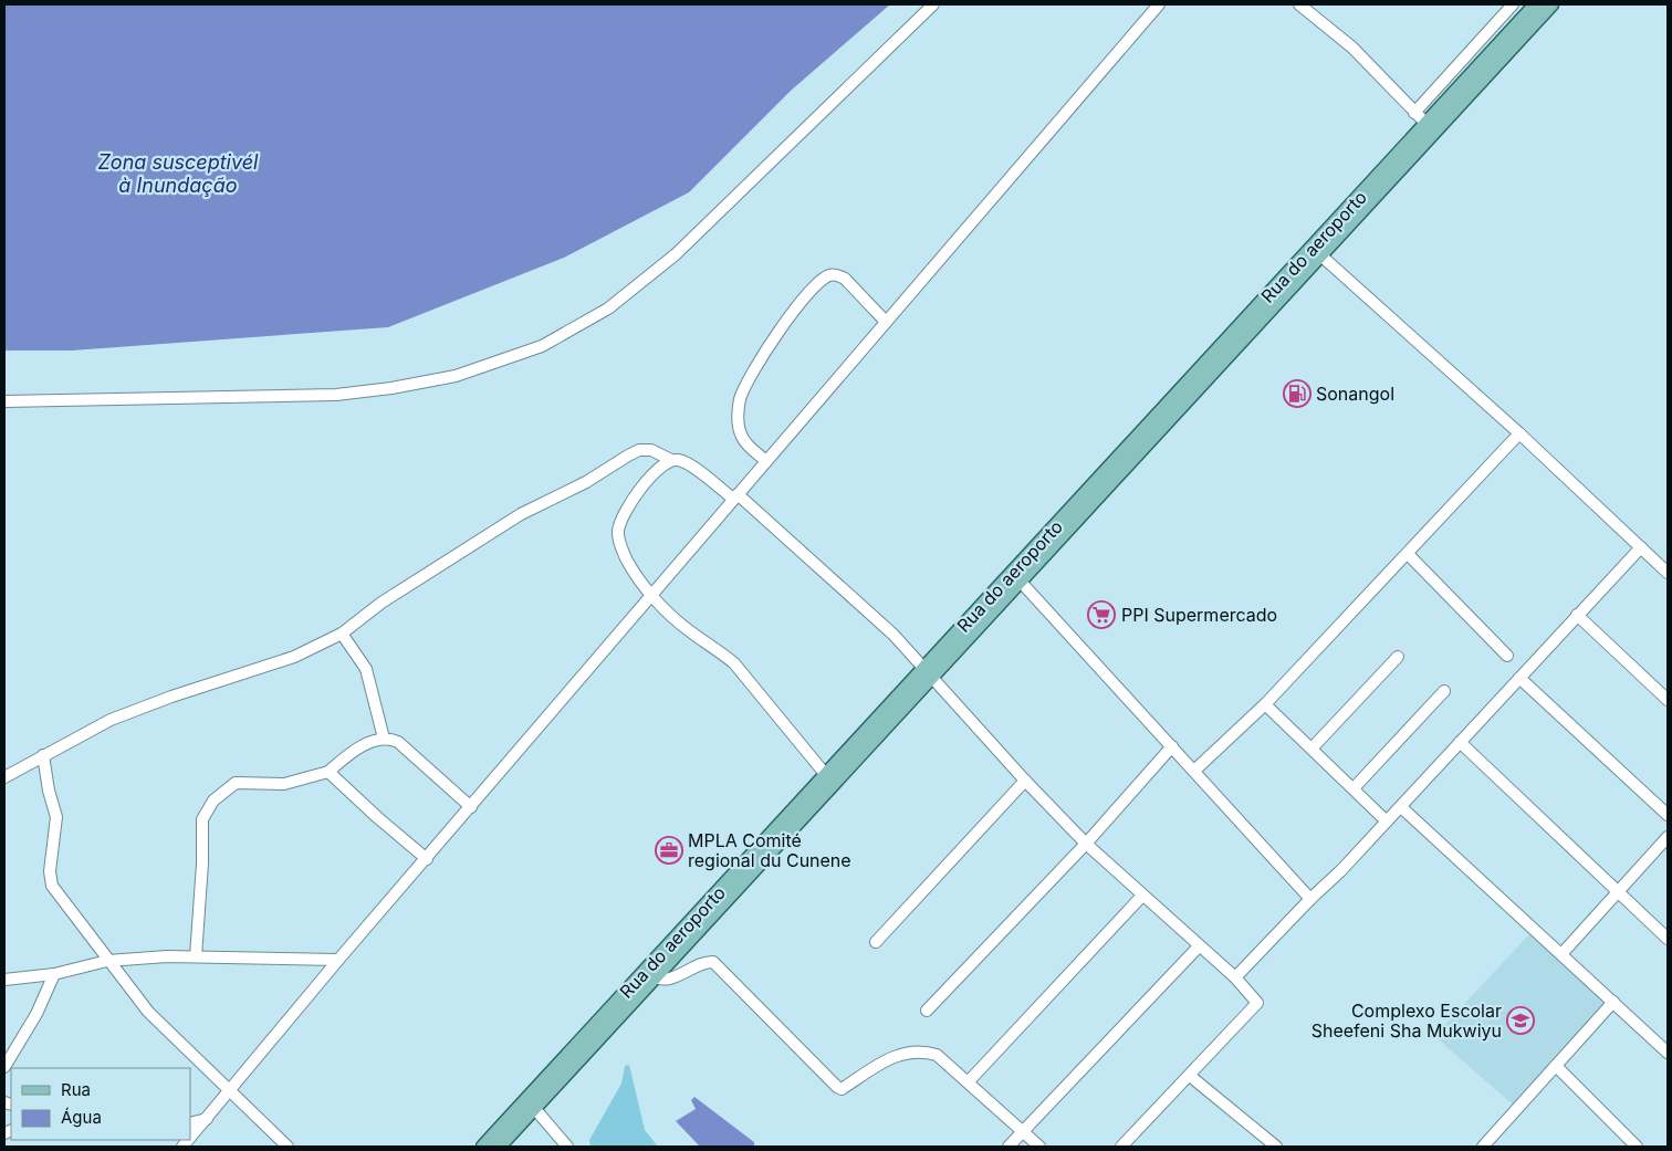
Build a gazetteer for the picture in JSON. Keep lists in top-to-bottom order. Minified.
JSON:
{"streets":{"main road":["Rua do aeroporto"]},"water":["Zona susceptivél à Inundação"],"places":{"fuel station":["Sonangol"],"supermarket":["PPI Supermercado"],"office":["MPLA Comité regional du Cunene"],"school or university":["Complexo Escolar Sheefeni Sha Mukwiyu"]},"legend":["Rua","Água"]}
